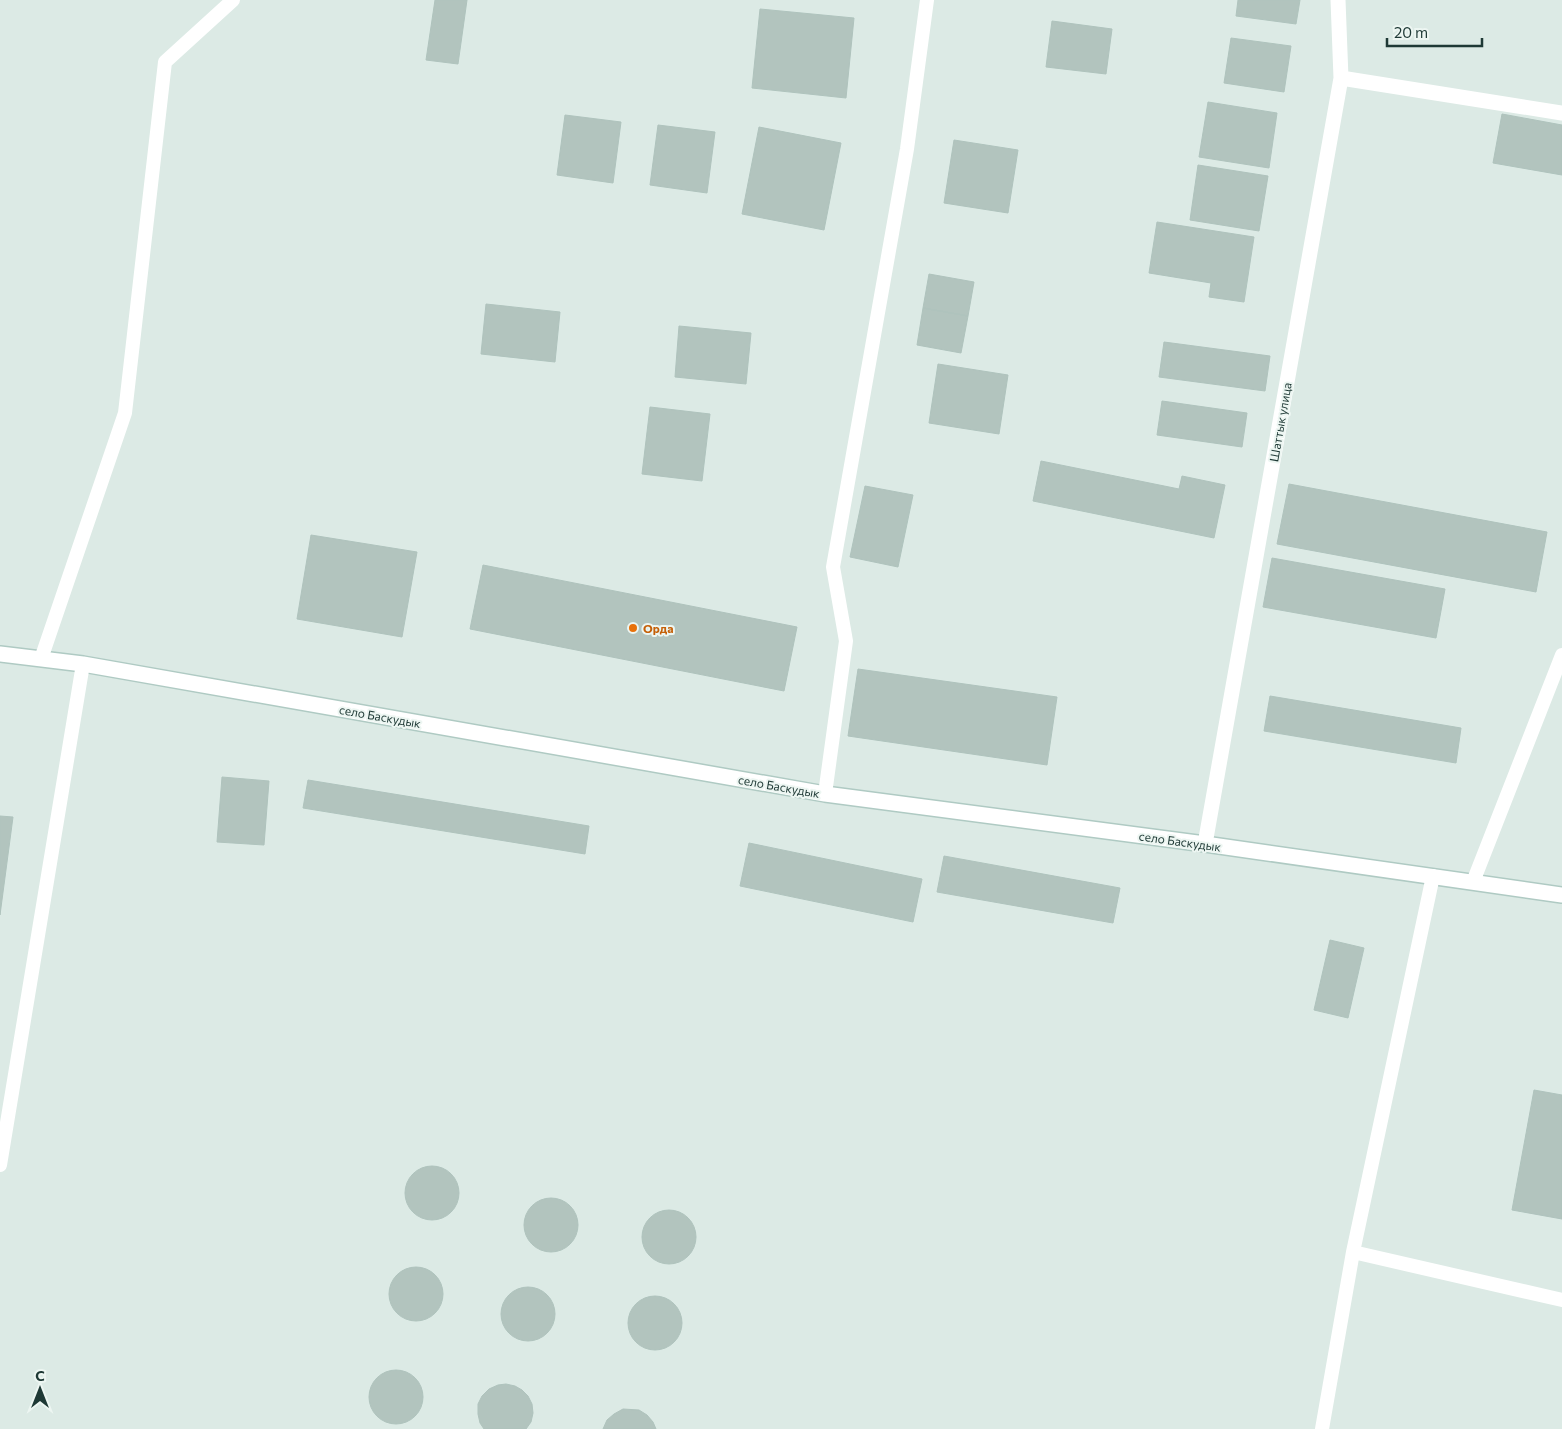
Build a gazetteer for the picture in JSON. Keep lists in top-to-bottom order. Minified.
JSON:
{"streets":{"street":["Шаттык улица","село Баскудык"]},"crossings":[["Шаттык улица","село Баскудык"]],"places":["Орда"],"scale_bar":"20 m","north":"top"}
